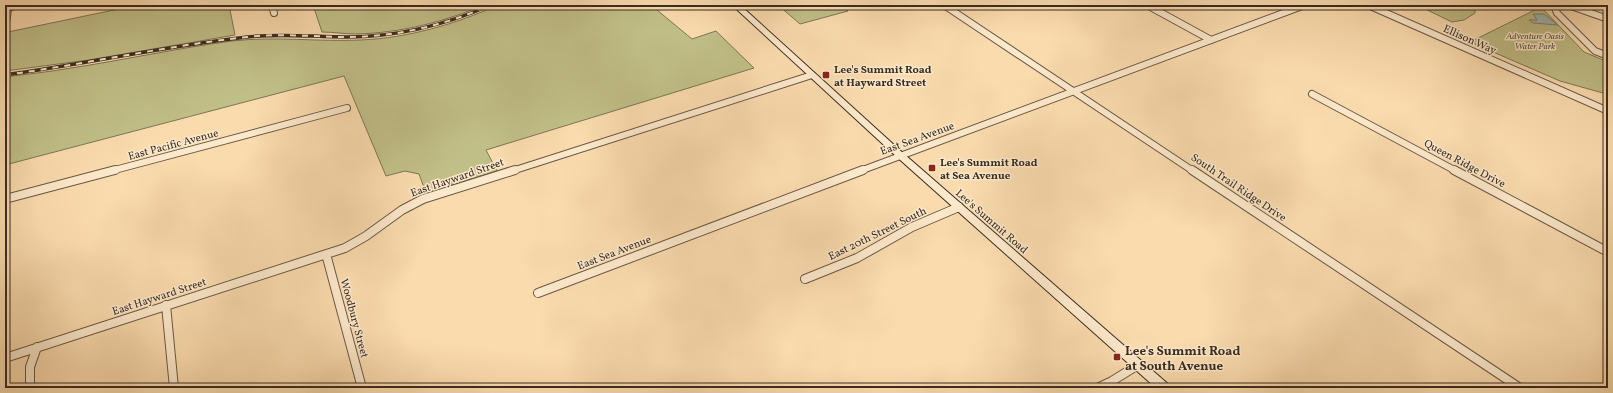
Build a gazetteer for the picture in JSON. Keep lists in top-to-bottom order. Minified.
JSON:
{"streets":{"main road":["Lee's Summit Road"],"street":["Ellison Way","East Sea Avenue","East Pacific Avenue","Queen Ridge Drive","East Hayward Street","South Trail Ridge Drive","East 20th Street South","Woodbury Street"]},"crossings":[["East Sea Avenue","South Trail Ridge Drive"],["East Sea Avenue","Lee's Summit Road"],["East Hayward Street","Lee's Summit Road"],["East Hayward Street","Woodbury Street"],["Lee's Summit Road","East 20th Street South"]],"parks":["Adventure Oasis Water Park"],"places":{"transit":["Lee's Summit Road at Hayward Street","Lee's Summit Road at Sea Avenue","Lee's Summit Road at South Avenue"]}}
